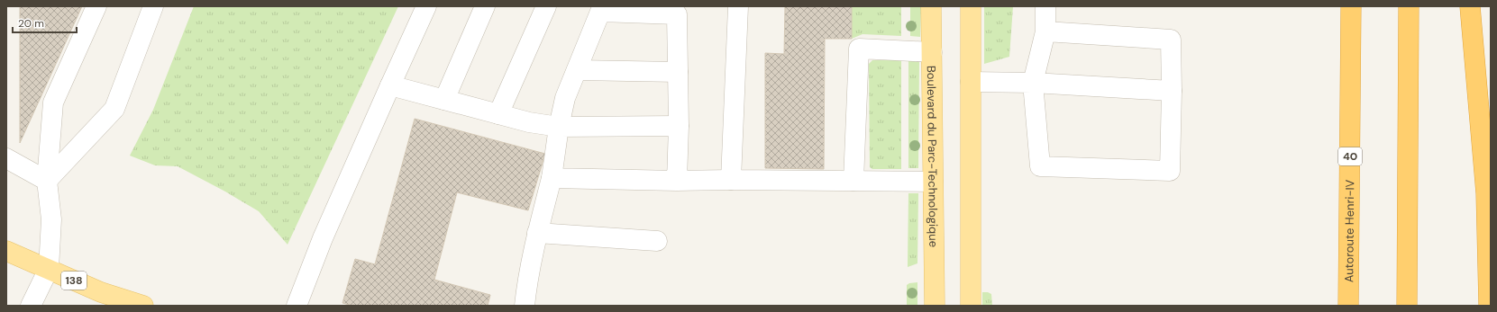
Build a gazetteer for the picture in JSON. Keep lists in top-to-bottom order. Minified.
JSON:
{"streets":{"highway":["40","Autoroute Henri-IV"],"main road":["Boulevard du Parc-Technologique","138"]},"scale_bar":"20 m"}
